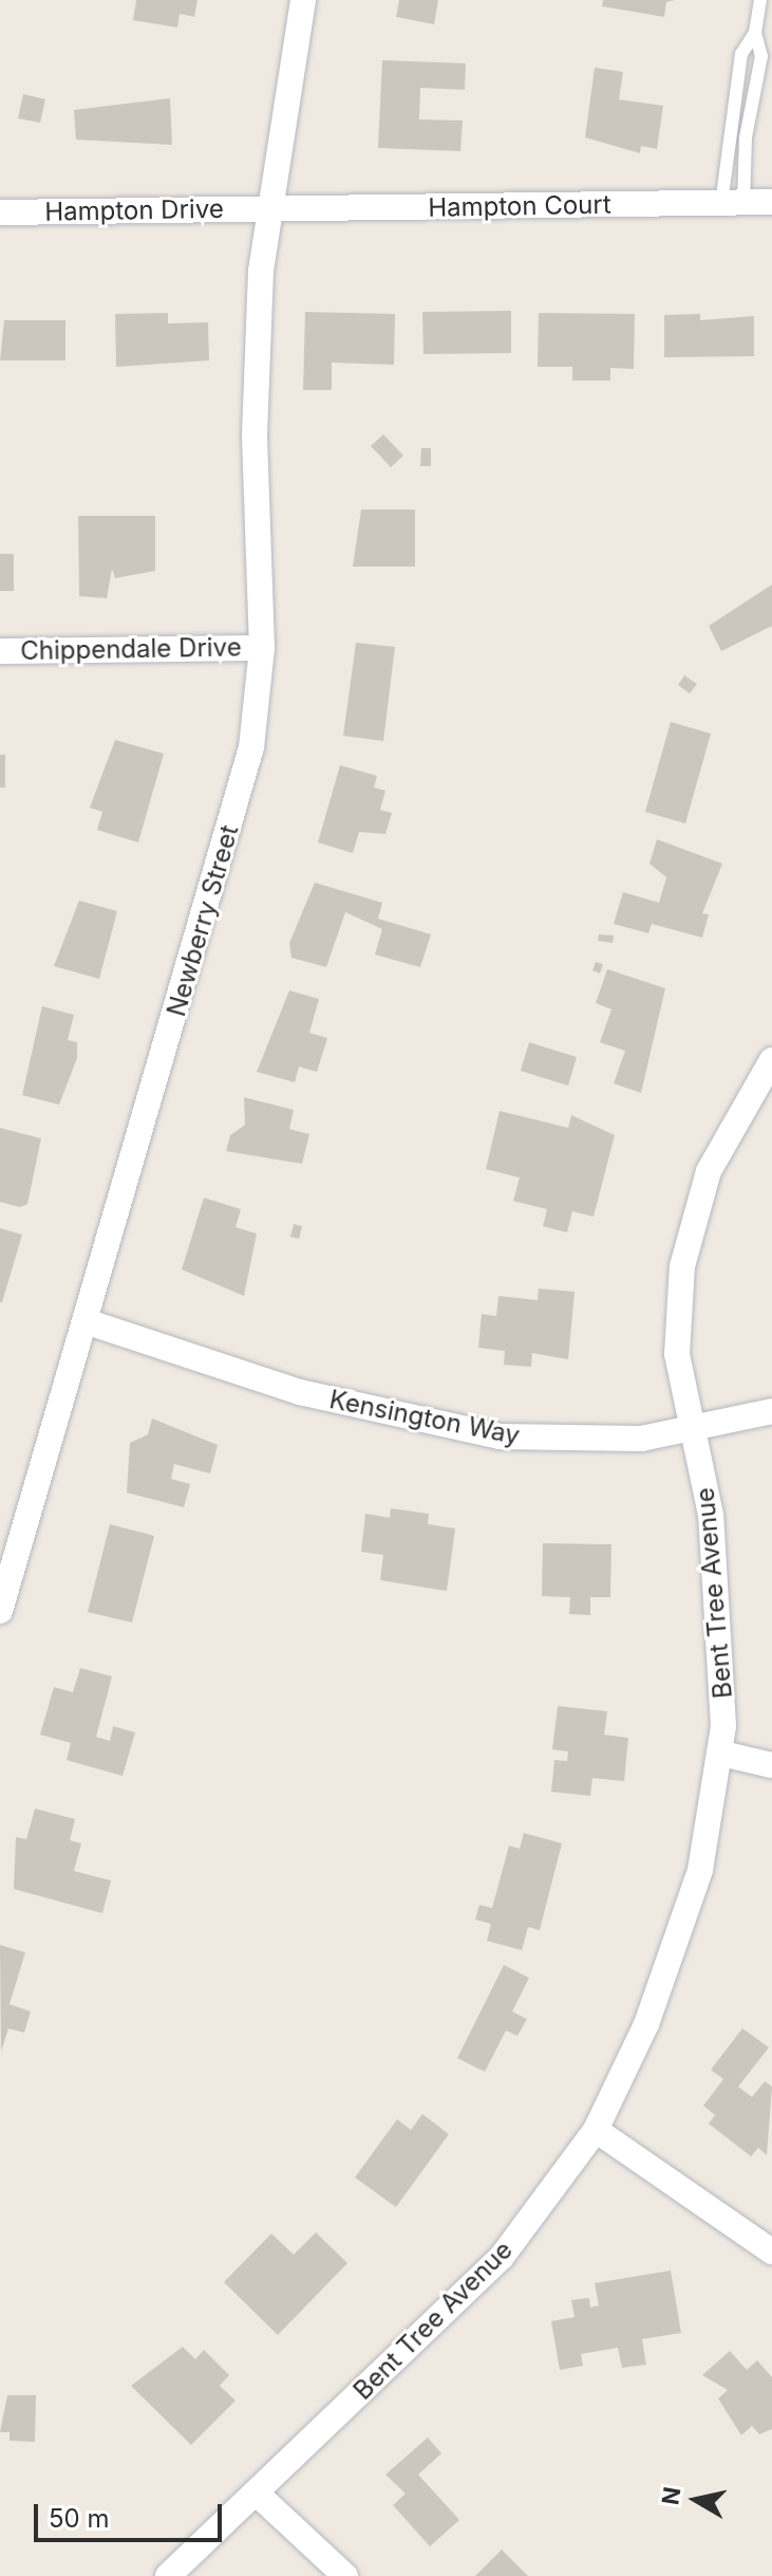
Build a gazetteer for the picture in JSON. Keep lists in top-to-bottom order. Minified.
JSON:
{"streets":{"street":["Hampton Court","Hampton Drive","Chippendale Drive","Newberry Street","Kensington Way","Bent Tree Avenue"]},"crossings":[["Hampton Court","Hampton Drive"],["Hampton Court","Newberry Street"],["Hampton Drive","Newberry Street"],["Chippendale Drive","Newberry Street"],["Newberry Street","Kensington Way"],["Kensington Way","Bent Tree Avenue"]],"scale_bar":"50 m","north":"left"}
